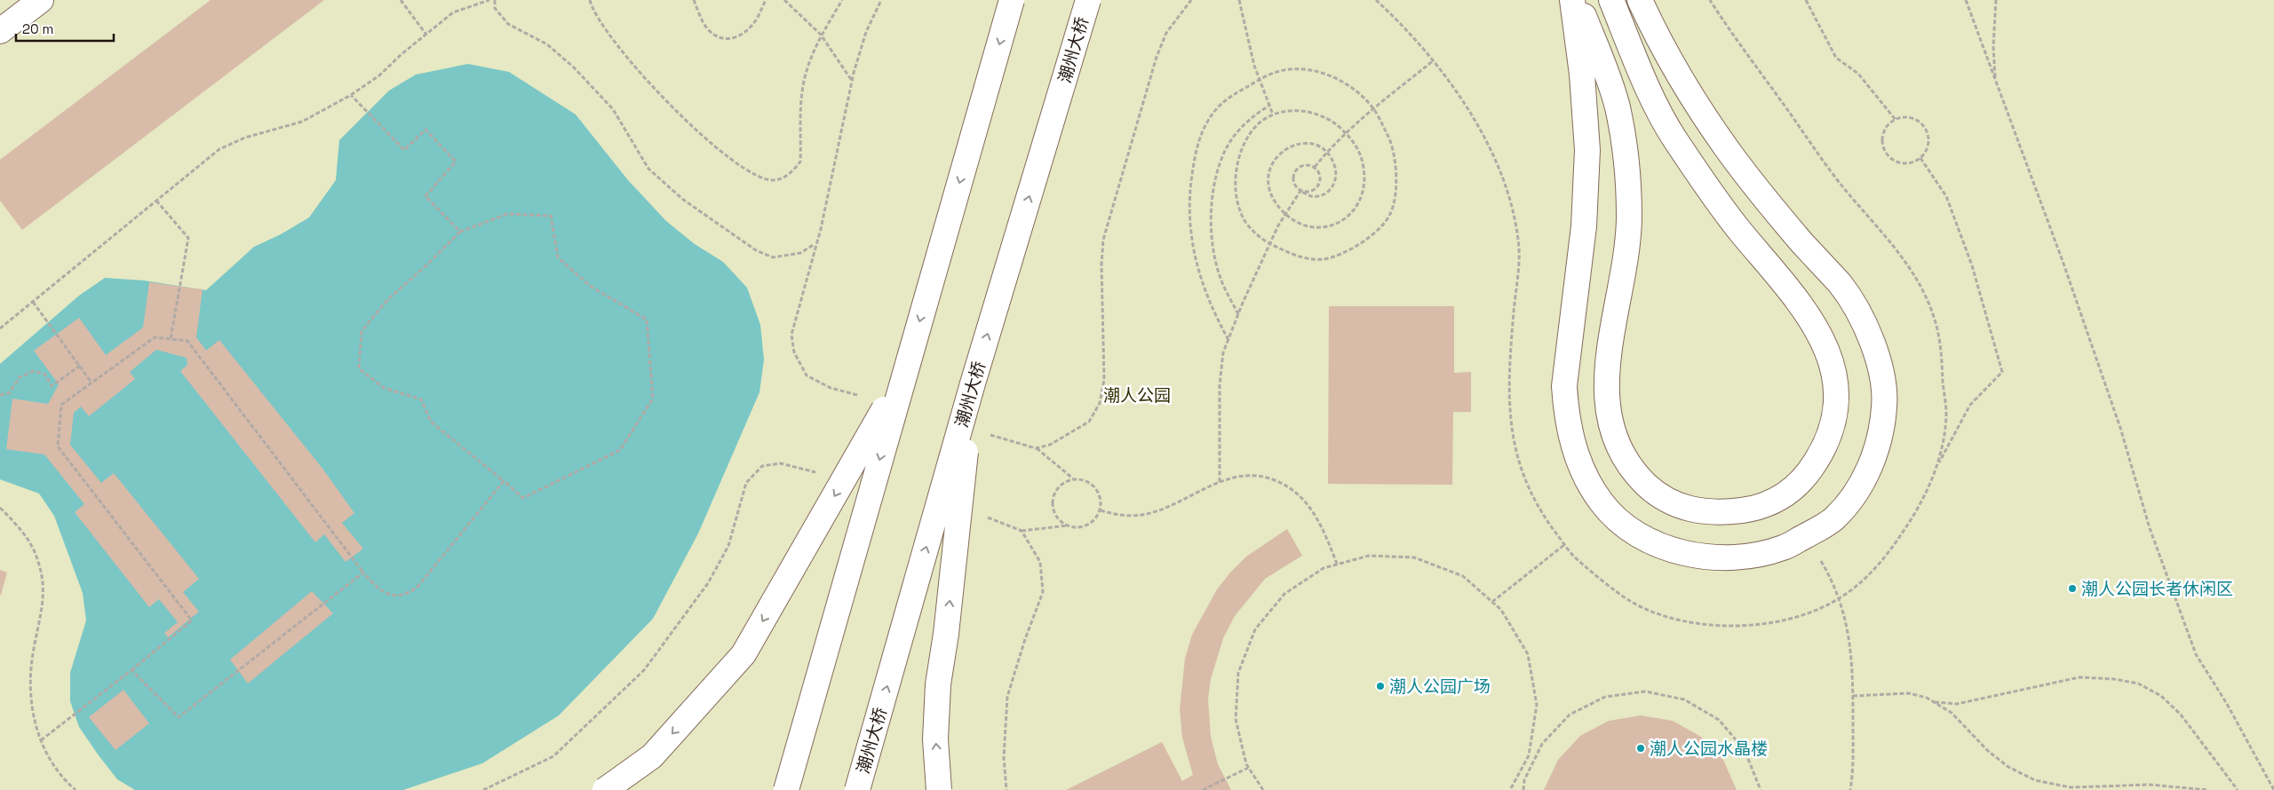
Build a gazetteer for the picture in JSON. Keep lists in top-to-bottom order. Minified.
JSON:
{"streets":{"main road":["潮州大桥"]},"parks":["潮人公园"],"places":["潮人公园长者休闲区","潮人公园广场","潮人公园水晶楼"],"scale_bar":"20 m"}
